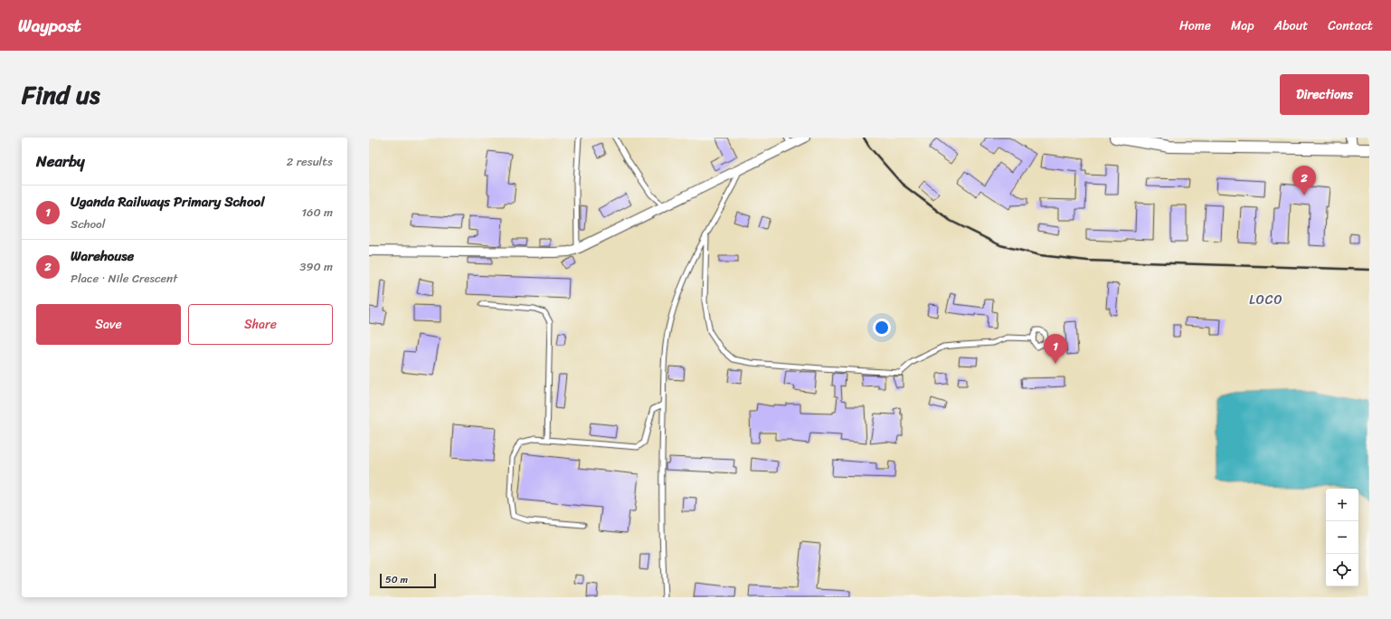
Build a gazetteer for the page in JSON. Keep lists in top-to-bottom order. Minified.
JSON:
{"districts":["LOCO"],"scale_bar":"50 m","page":{"header":"Waypost","nav":["Home","Map","About","Contact"],"title":"Find us","buttons":["Directions",["Save","Share"]],"heading":["Nearby","2 results"],"pins":["2","1"],"list":[{"mark":"1","name":"Uganda Railways Primary School","note":"School","value":"160 m"},{"mark":"2","name":"Warehouse","note":"Place · Nile Crescent","value":"390 m"}],"map_buttons":["+","−"],"scale":"50 m"}}
